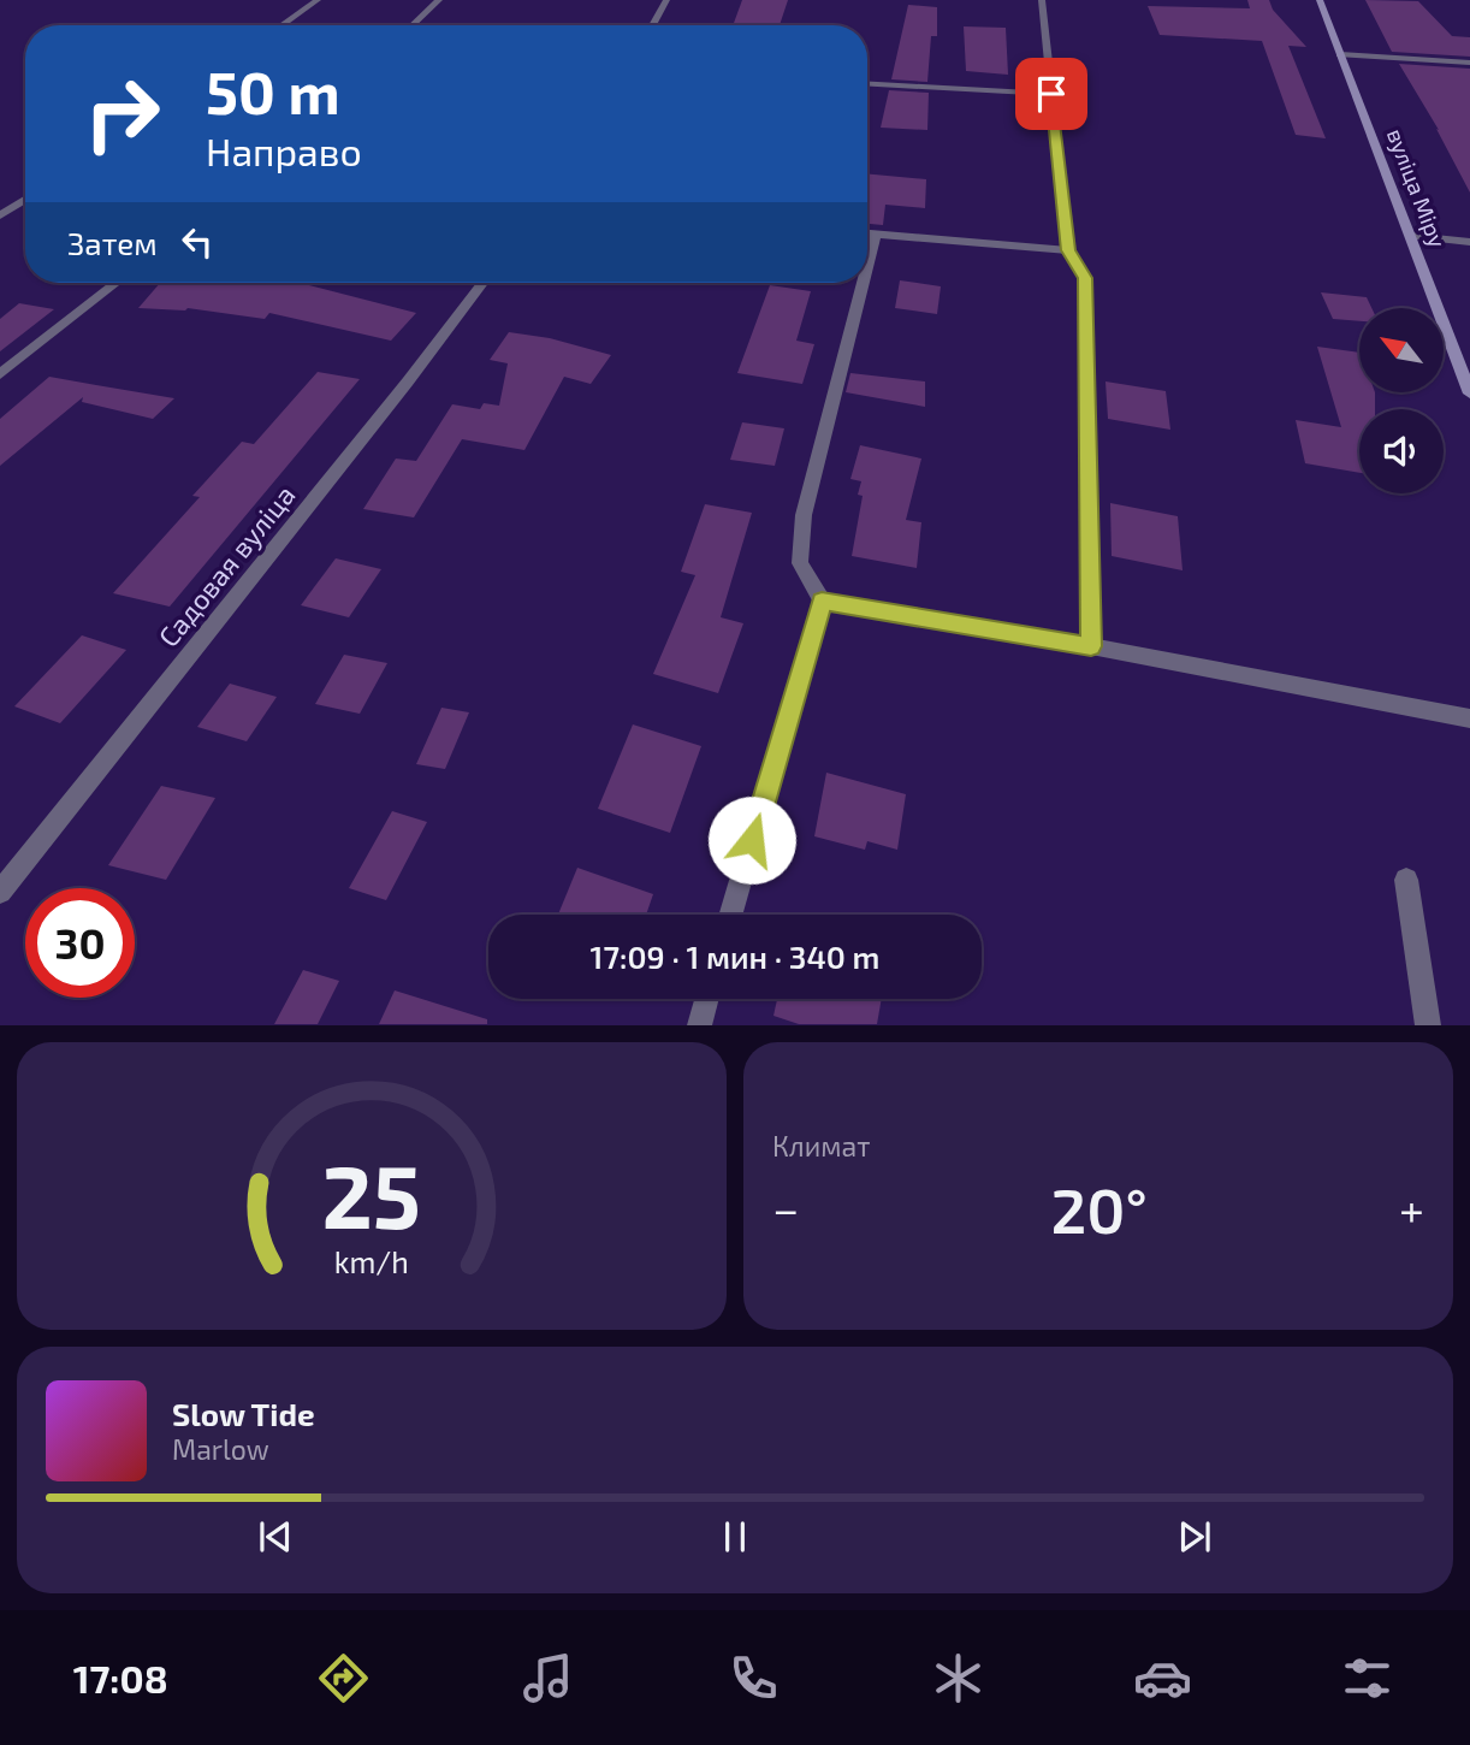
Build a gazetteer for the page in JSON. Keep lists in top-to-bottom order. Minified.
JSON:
{"streets":{"street":["вуліца Міру","Садовая вуліца"]},"north":"top left","page":{"turn":["50 m","Направо"],"then":"Затем","limit":"30","trip":"17:09 · 1 мин · 340 m","tile":"Климат","heat":["−","20°","+"],"song":["Slow Tide","Marlow"],"tabs":"17:08","gauge":["25","km/h"]}}
